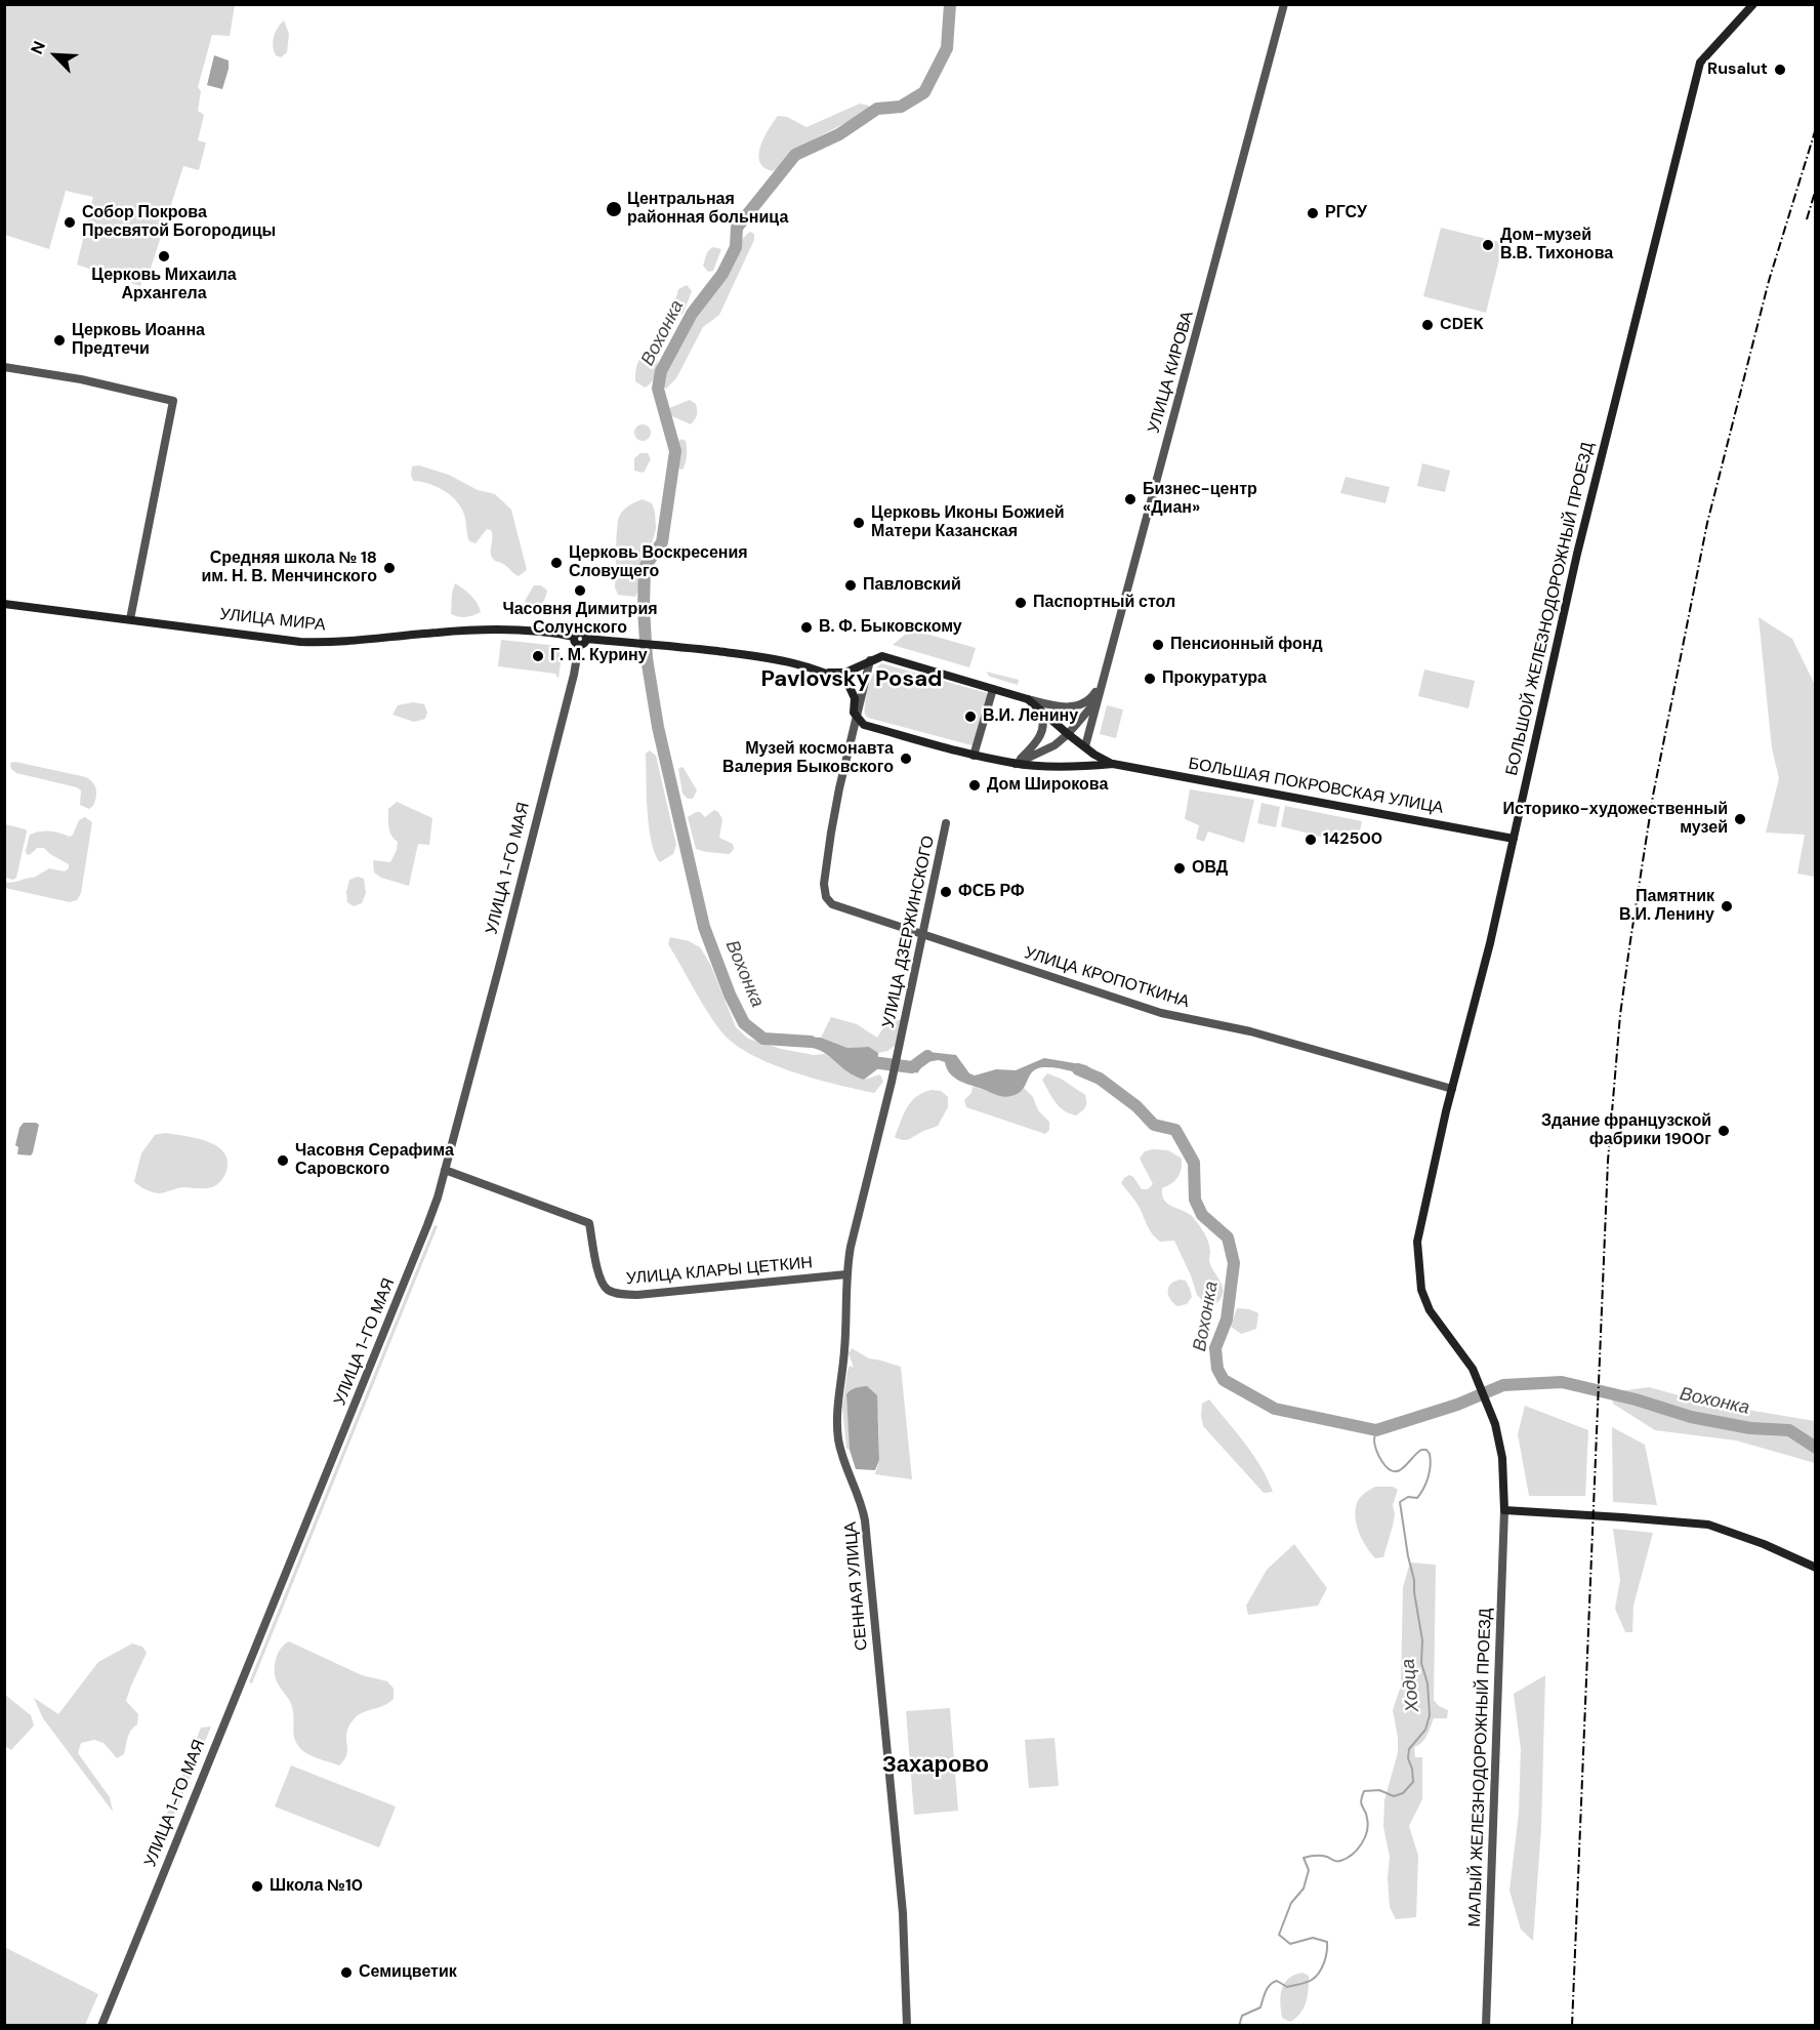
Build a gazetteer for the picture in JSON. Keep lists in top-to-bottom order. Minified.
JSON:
{"streets":{"main road":["БОЛЬШОЙ ЖЕЛЕЗНОДОРОЖНЫЙ ПРОЕЗД","УЛИЦА МИРА","БОЛЬШАЯ ПОКРОВСКАЯ УЛИЦА"],"street":["УЛИЦА КИРОВА","УЛИЦА 1-ГО МАЯ","УЛИЦА ДЗЕРЖИНСКОГО","УЛИЦА КРОПОТКИНА","УЛИЦА КЛАРЫ ЦЕТКИН","СЕННАЯ УЛИЦА","МАЛЫЙ ЖЕЛЕЗНОДОРОЖНЫЙ ПРОЕЗД"]},"crossings":[["БОЛЬШОЙ ЖЕЛЕЗНОДОРОЖНЫЙ ПРОЕЗД","БОЛЬШАЯ ПОКРОВСКАЯ УЛИЦА"],["БОЛЬШОЙ ЖЕЛЕЗНОДОРОЖНЫЙ ПРОЕЗД","УЛИЦА КРОПОТКИНА"],["БОЛЬШОЙ ЖЕЛЕЗНОДОРОЖНЫЙ ПРОЕЗД","МАЛЫЙ ЖЕЛЕЗНОДОРОЖНЫЙ ПРОЕЗД"],["УЛИЦА МИРА","УЛИЦА 1-ГО МАЯ"],["УЛИЦА 1-ГО МАЯ","УЛИЦА КЛАРЫ ЦЕТКИН"],["УЛИЦА ДЗЕРЖИНСКОГО","УЛИЦА КРОПОТКИНА"],["УЛИЦА ДЗЕРЖИНСКОГО","СЕННАЯ УЛИЦА"],["УЛИЦА КЛАРЫ ЦЕТКИН","СЕННАЯ УЛИЦА"]],"districts":["Pavlovsky Posad","Захарово"],"water":["Вохонка","Ходца"],"places":["Rusalut","Центральная районная больница","РГСУ","Собор Покрова Пресвятой Богородицы","Дом-музей В.В. Тихонова","Церковь Михаила Архангела","CDEK","Церковь Иоанна Предтечи","Бизнес-центр «Диан»","Церковь Иконы Божией Матери Казанская","Церковь Воскресения Словущего","Средняя школа № 18 им. Н. В. Менчинского","Павловский","Часовня Димитрия Солунского","Паспортный стол","В. Ф. Быковскому","Пенсионный фонд","Г. М. Курину","Прокуратура","В.И. Ленину","Музей космонавта Валерия Быковского","Дом Широкова","Историко-художественный музей","142500","ОВД","ФСБ РФ","Памятник В.И. Ленину","Здание французской фабрики 1900г","Часовня Серафима Саровского","Школа №10","Семицветик"],"north":"top left"}
